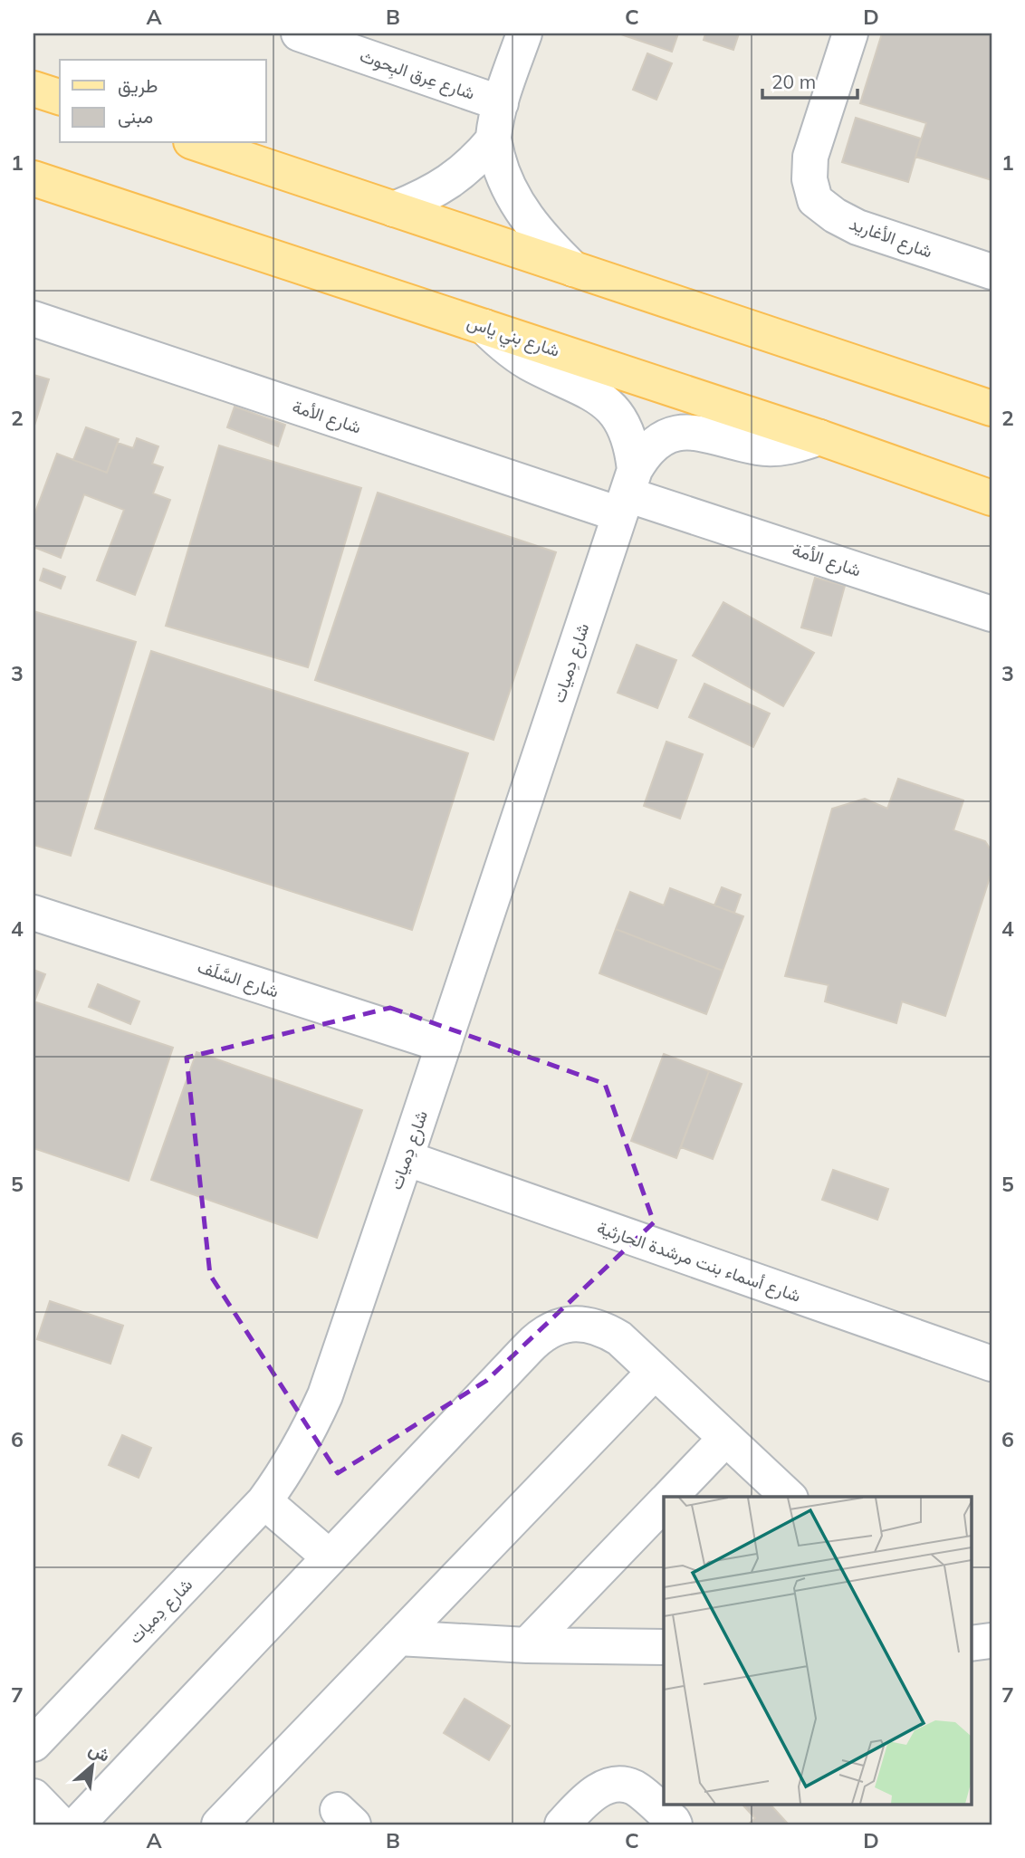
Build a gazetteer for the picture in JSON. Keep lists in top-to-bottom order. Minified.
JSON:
{"streets":{"main road":["شارع بني ياس"],"street":["شارع عِرق البِحوث","شارع الأغاريد","شارع الأمة","شارع دِميات","شارع السَّلَف","شارع أسماء بنت مرشدة الحارثية"]},"crossings":[["شارع بني ياس","شارع دِميات"],["شارع الأمة","شارع دِميات"],["شارع دِميات","شارع السَّلَف"],["شارع دِميات","شارع أسماء بنت مرشدة الحارثية"]],"legend":["طريق","مبنى"],"scale_bar":"20 m","north":"top right","grid":{"columns":["A","B","C","D"],"rows":["1","2","3","4","5","6","7"]}}
